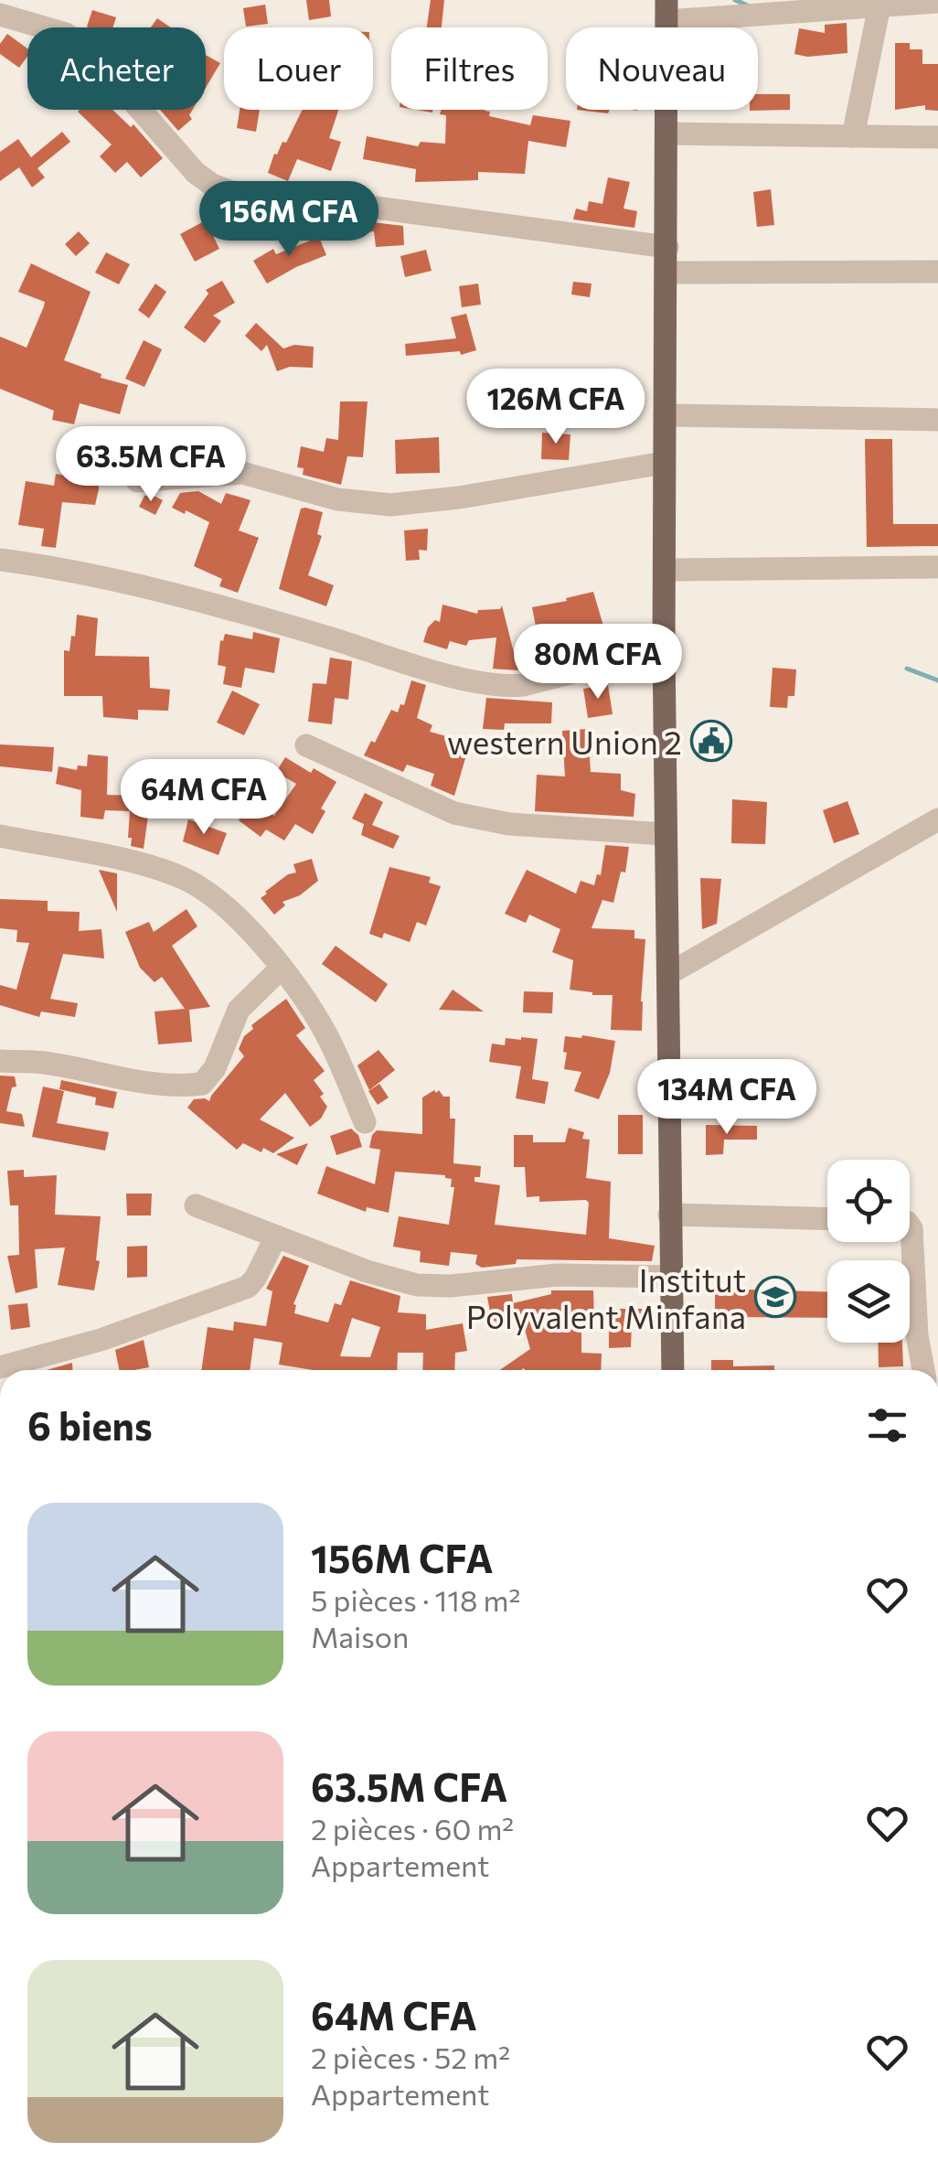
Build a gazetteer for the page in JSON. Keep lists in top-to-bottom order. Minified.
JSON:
{"places":{"public building":["western Union 2"],"school or university":["Institut Polyvalent Minfana"]},"page":{"chip":["Acheter","Louer","Filtres","Nouveau"],"price":["156M CFA","126M CFA","63.5M CFA","80M CFA","64M CFA","134M CFA"],"heading":"6 biens","list":[{"name":"156M CFA","note":"5 pièces · 118 m² · Maison"},{"name":"63.5M CFA","note":"2 pièces · 60 m² · Appartement"},{"name":"64M CFA","note":"2 pièces · 52 m² · Appartement"}]}}
